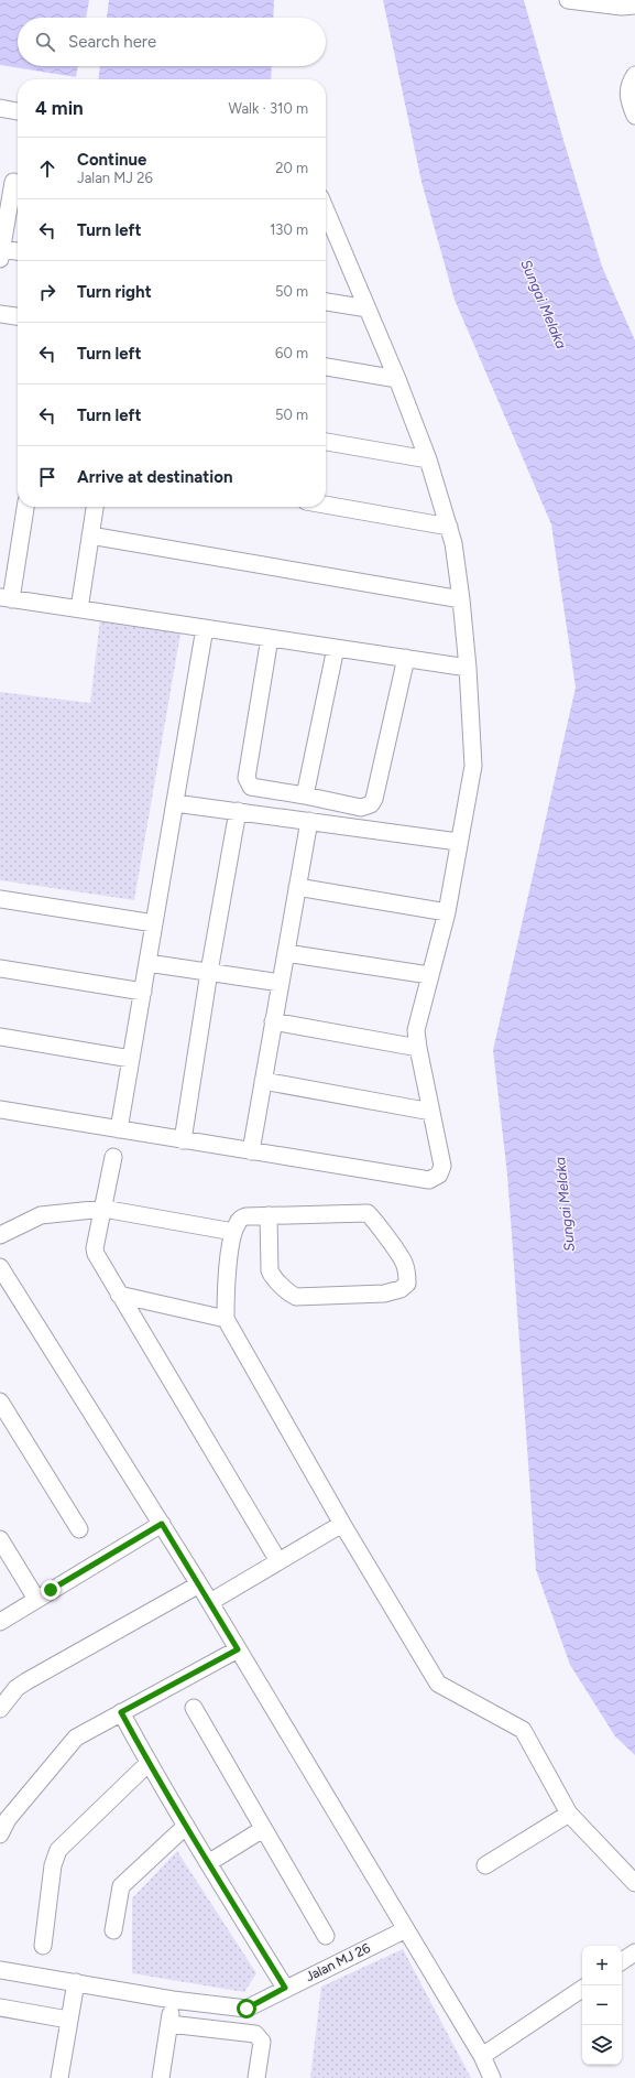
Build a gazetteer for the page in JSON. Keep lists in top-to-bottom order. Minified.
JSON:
{"streets":{"street":["Jalan MJ 26"]},"water":["Sungai Melaka"],"page":{"search":"Search here","heading":["4 min","Walk · 310 m"],"list":[["Continue","Jalan MJ 26","20 m"],["Turn left","130 m"],["Turn right","50 m"],["Turn left","60 m"],["Turn left","50 m"],"Arrive at destination"],"map_buttons":["+","−"]}}
